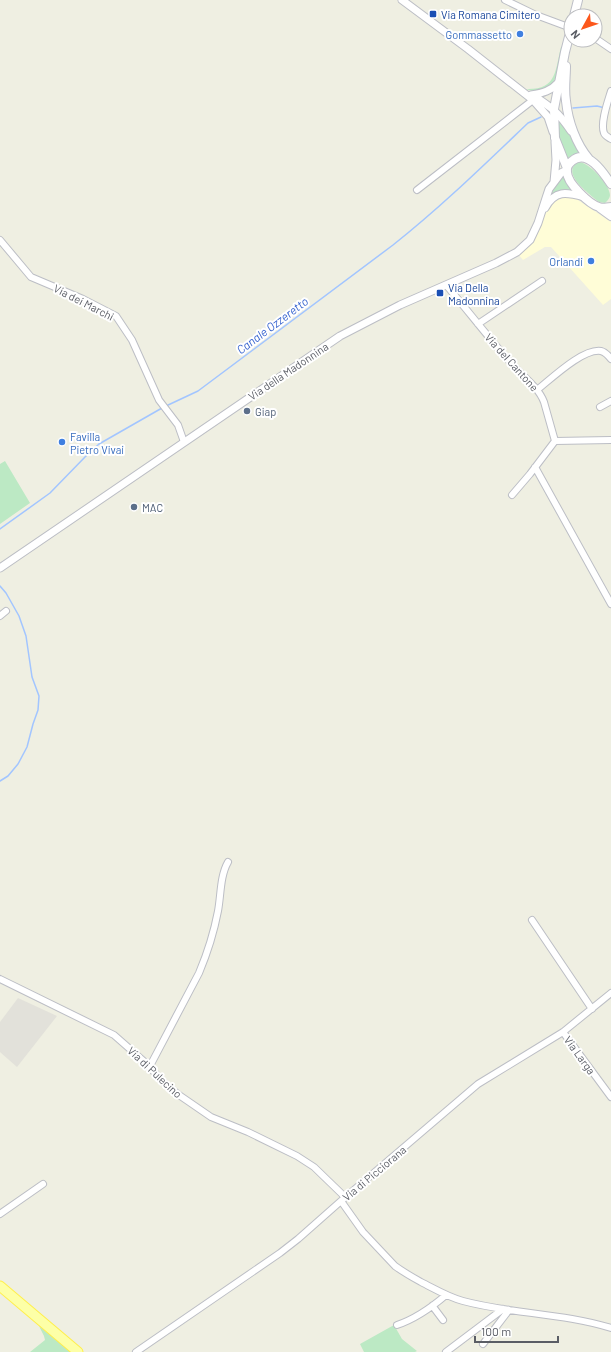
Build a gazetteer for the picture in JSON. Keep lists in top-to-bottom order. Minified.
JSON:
{"streets":{"street":["Via dei Marchi","Via del Cantone","Via della Madonnina","Via Larga","Via di Pulecino","Via di Picciorana"]},"crossings":[["Via dei Marchi","Via della Madonnina"],["Via del Cantone","Via della Madonnina"],["Via Larga","Via di Picciorana"],["Via di Pulecino","Via di Picciorana"]],"water":["Canale Ozzeretto"],"places":{"transit":["Via Romana Cimitero","Via Della Madonnina"],"other":["Gommassetto","Orlandi","Giap","Favilla Pietro Vivai","MAC"]},"scale_bar":"100 m","north":"bottom left"}
